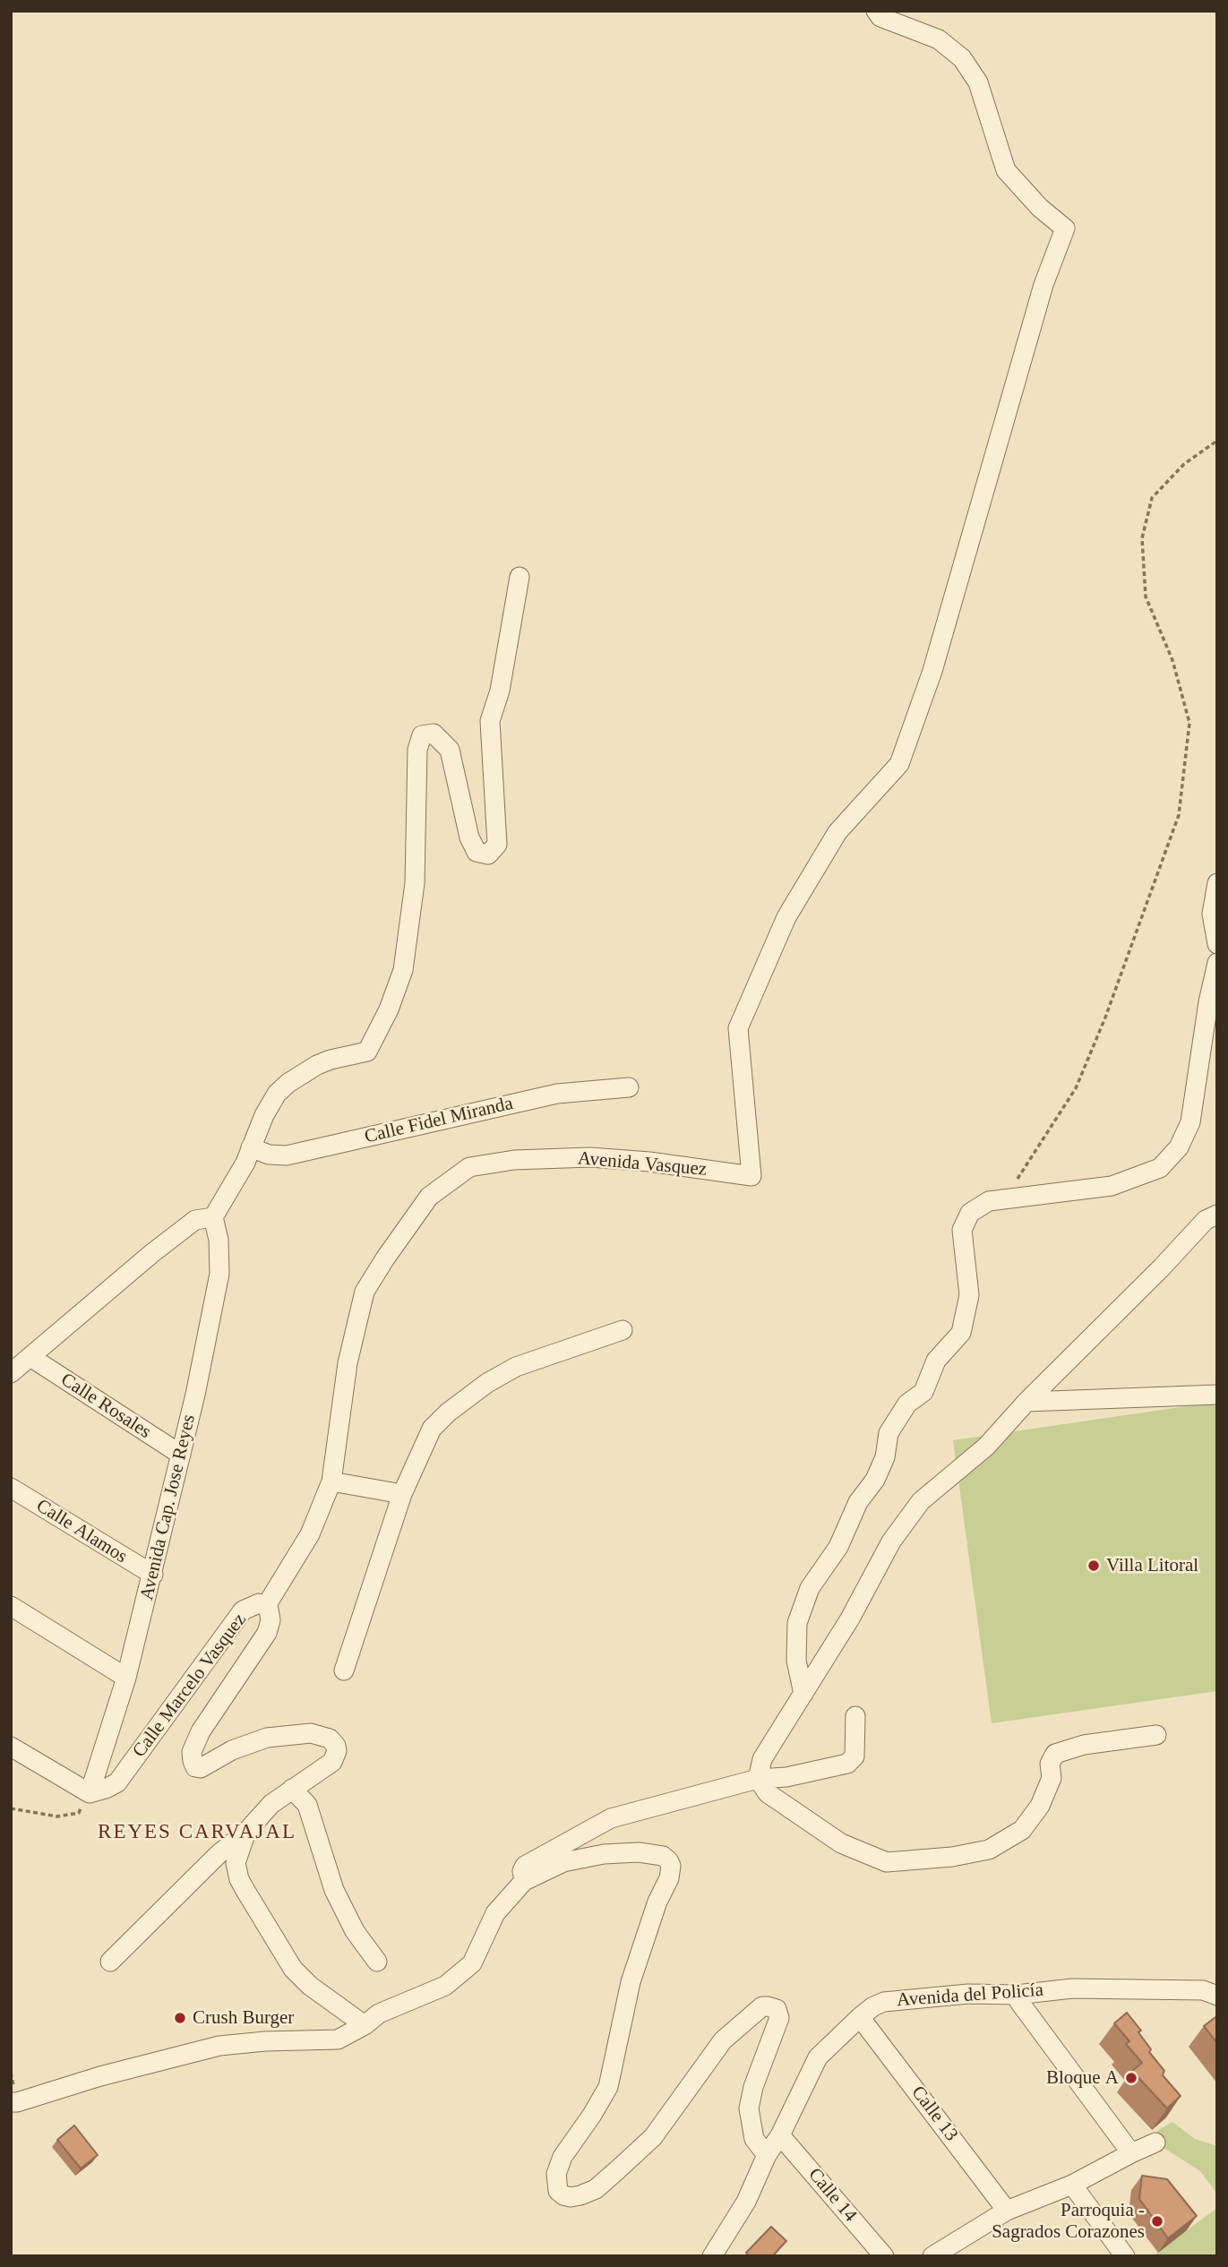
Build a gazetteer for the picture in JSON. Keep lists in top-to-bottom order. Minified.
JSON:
{"streets":{"street":["Calle Fidel Miranda","Avenida Vasquez","Calle Rosales","Avenida Cap. Jose Reyes","Calle Alamos","Calle Marcelo Vasquez","Avenida del Policía","Calle 13","Calle 14"]},"crossings":[["Avenida Vasquez","Calle Marcelo Vasquez"],["Calle Rosales","Avenida Cap. Jose Reyes"],["Avenida Cap. Jose Reyes","Calle Alamos"],["Avenida Cap. Jose Reyes","Calle Marcelo Vasquez"],["Avenida del Policía","Calle 13"],["Avenida del Policía","Calle 14"]],"districts":["REYES CARVAJAL"],"places":["Villa Litoral","Crush Burger","Bloque A","Parroquia - Sagrados Corazones"]}
